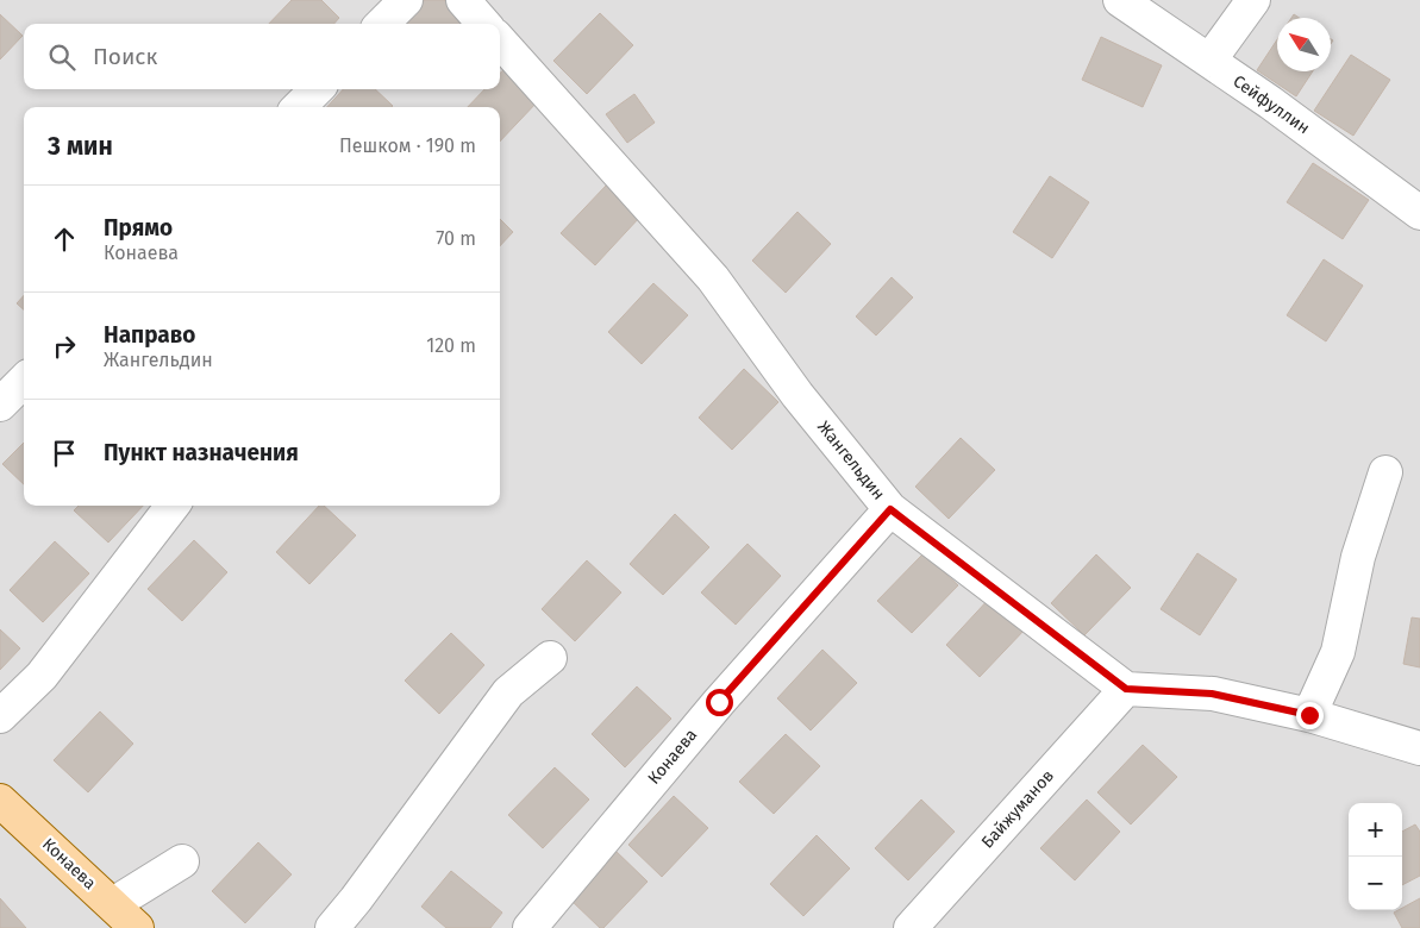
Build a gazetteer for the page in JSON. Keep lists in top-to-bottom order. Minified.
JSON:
{"streets":{"main road":["Конаева"],"street":["Сейфуллин","Жангельдин","Байжуманов"]},"crossings":[["Жангельдин","Конаева"],["Жангельдин","Байжуманов"]],"north":"top left","page":{"search":"Поиск","heading":["3 мин","Пешком · 190 m"],"list":[["Прямо","Конаева","70 m"],["Направо","Жангельдин","120 m"],"Пункт назначения"],"map_buttons":["+","−"]}}
